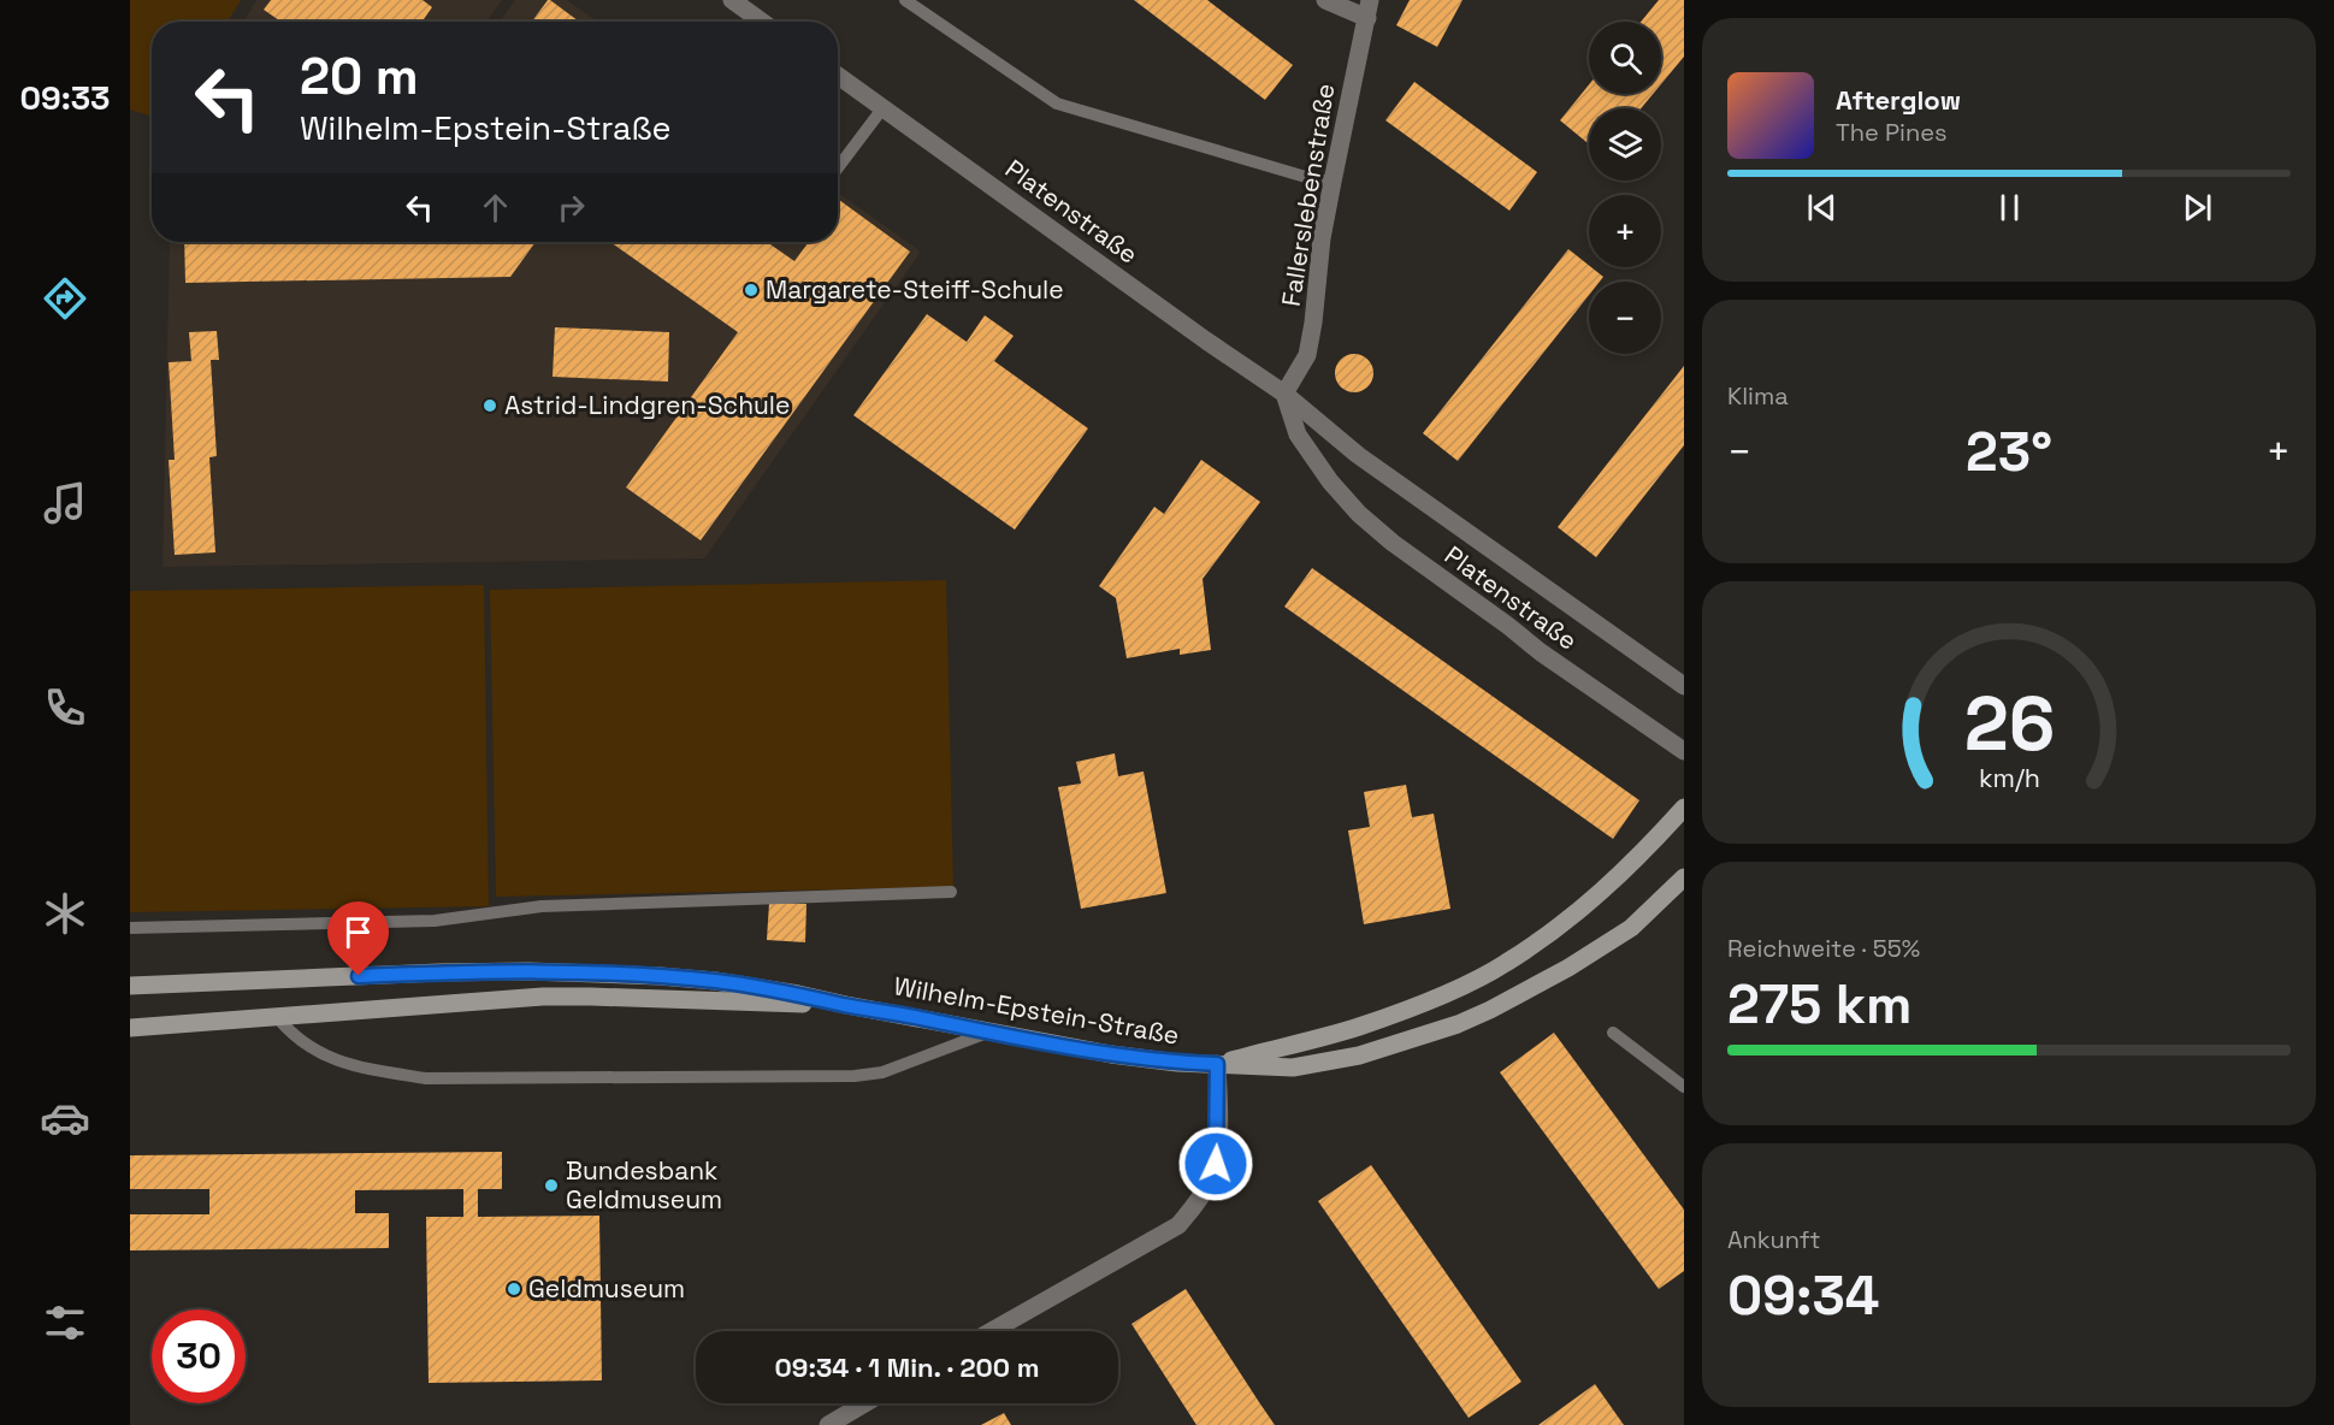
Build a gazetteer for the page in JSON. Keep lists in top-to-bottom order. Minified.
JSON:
{"streets":{"main road":["Wilhelm-Epstein-Straße"],"street":["Fallerslebenstraße","Platenstraße"]},"crossings":[["Fallerslebenstraße","Platenstraße"]],"places":["Margarete-Steiff-Schule","Astrid-Lindgren-Schule","Bundesbank Geldmuseum","Geldmuseum"],"page":{"tabs":"09:33","map_buttons":["+","−"],"turn":["20 m","Wilhelm-Epstein-Straße"],"song":["Afterglow","The Pines"],"tile":["Klima",["Reichweite · 55%","275 km"],["Ankunft","09:34"]],"heat":["−","23°","+"],"limit":"30","trip":"09:34 · 1 Min. · 200 m","gauge":["26","km/h"]}}
